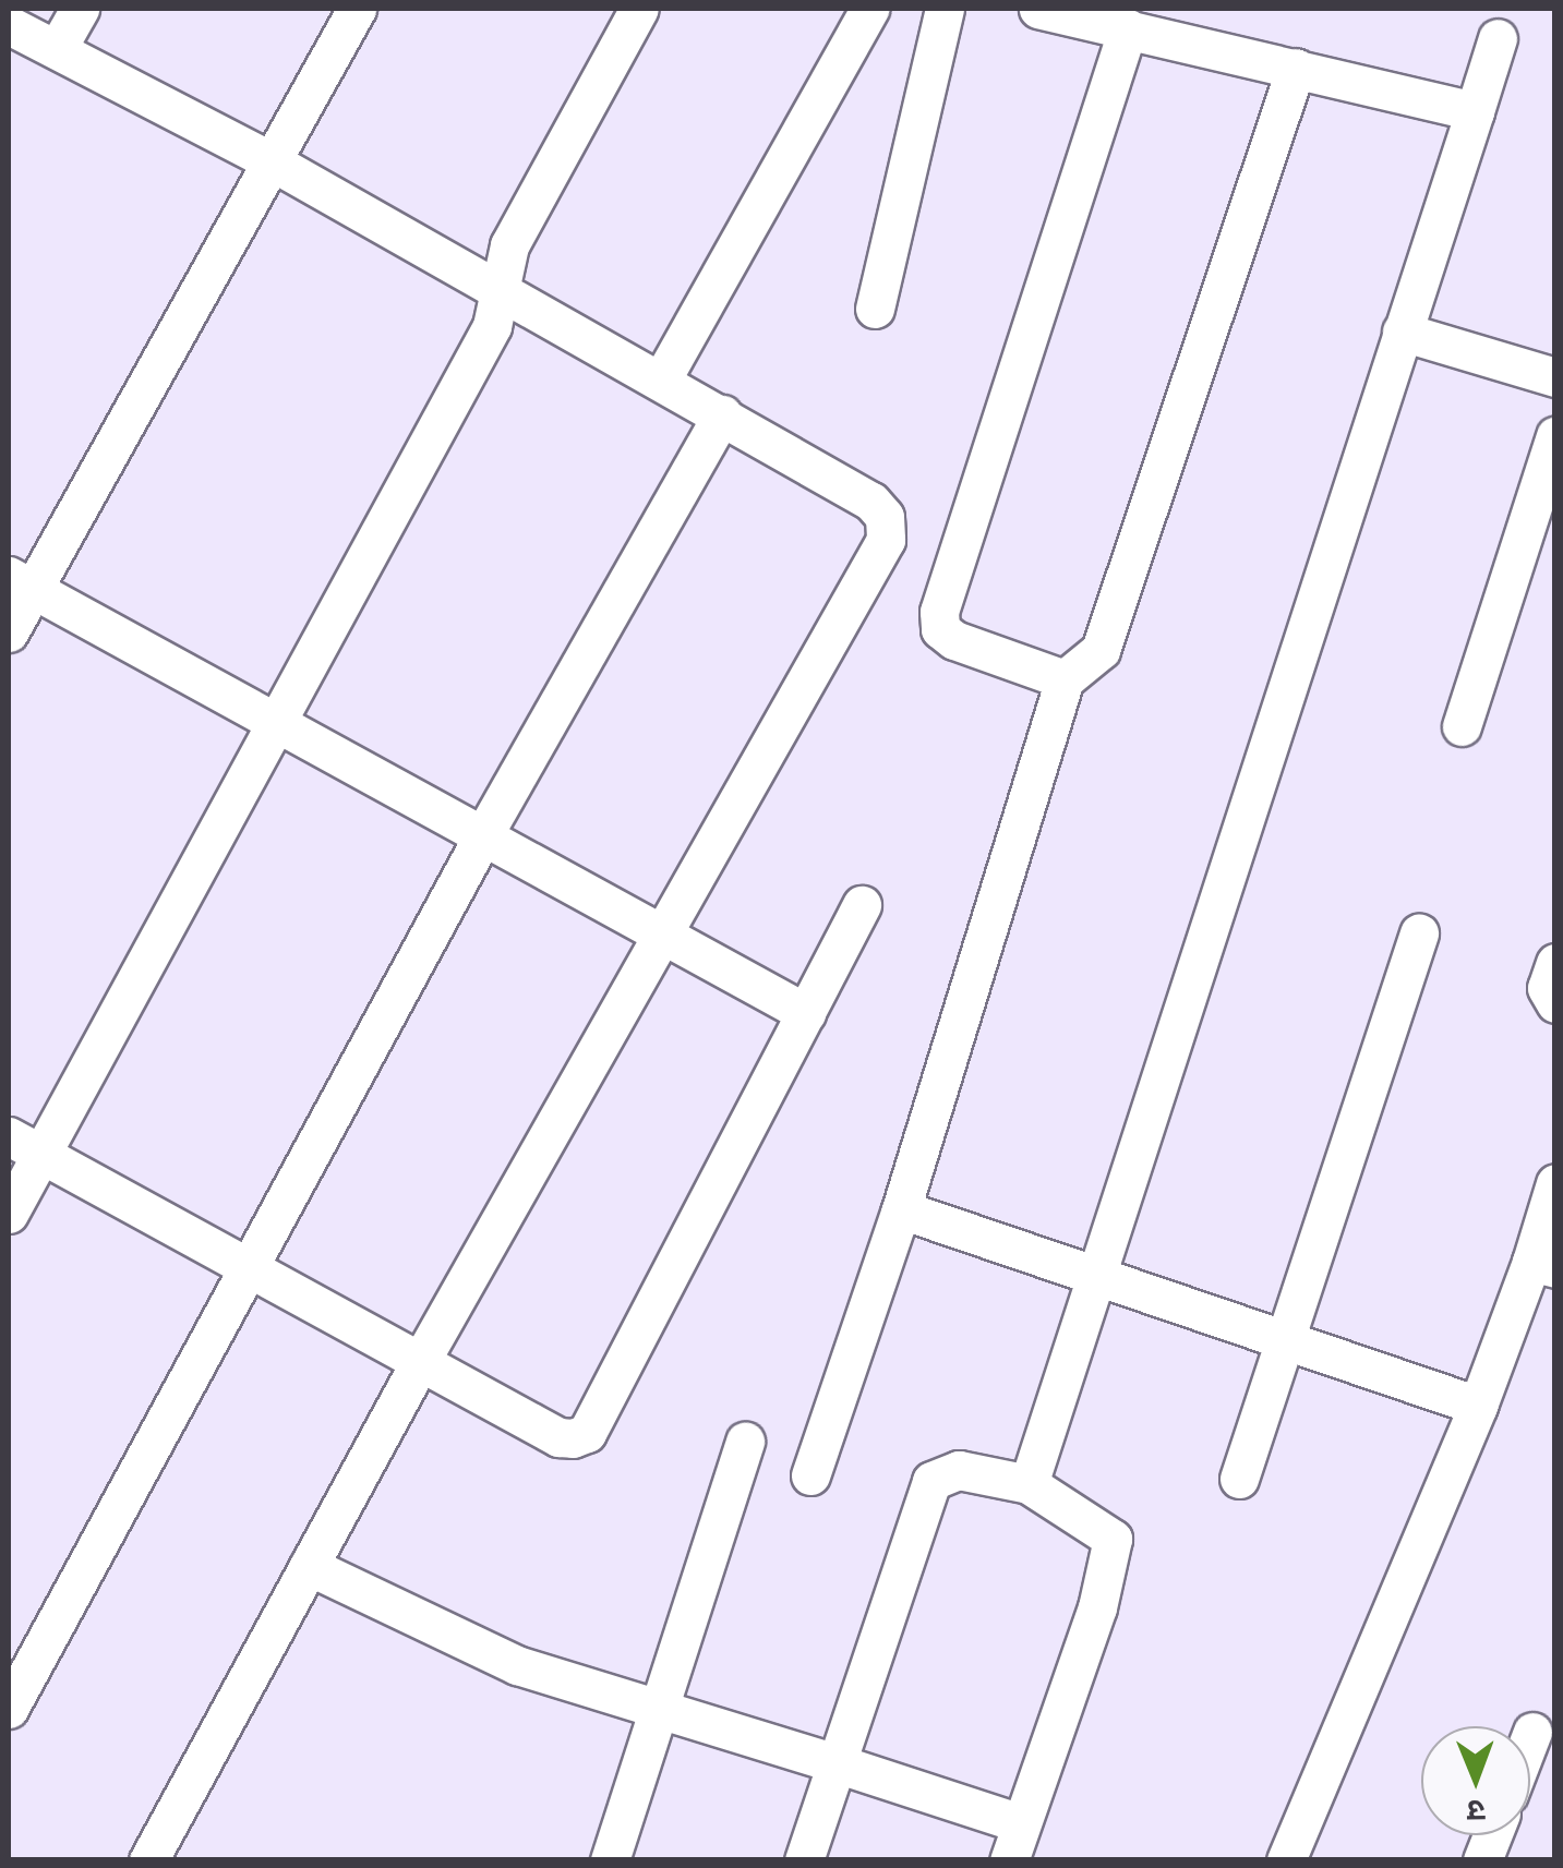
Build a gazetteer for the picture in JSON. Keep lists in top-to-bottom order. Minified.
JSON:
{"north":"bottom"}
